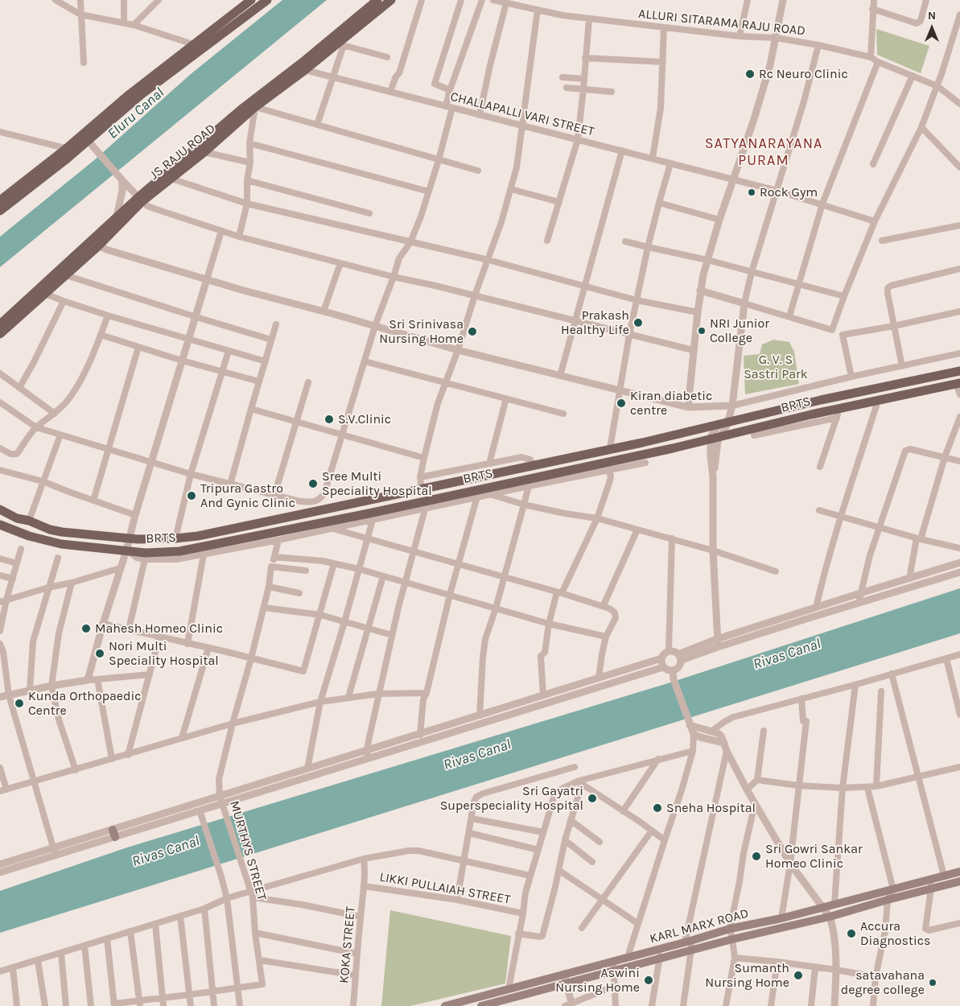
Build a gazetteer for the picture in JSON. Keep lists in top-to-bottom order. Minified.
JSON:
{"streets":{"main road":["JS RAJU ROAD","BRTS","KARL MARX ROAD"],"street":["ALLURI SITARAMA RAJU ROAD","CHALLAPALLI VARI STREET","MURTHYS STREET","LIKKI PULLAIAH STREET","KOKA STREET"]},"crossings":[["CHALLAPALLI VARI STREET","JS RAJU ROAD"],["LIKKI PULLAIAH STREET","KOKA STREET"]],"districts":["SATYANARAYANA PURAM"],"water":["Eluru Canal","Rivas Canal"],"parks":["G. V. S Sastri Park"],"places":["Rc Neuro Clinic","Rock Gym","Prakash Healthy Life","NRI Junior College","Sri Srinivasa Nursing Home","Kiran diabetic centre","S.V.Clinic","Sree Multi Speciality Hospital","Tripura Gastro And Gynic Clinic","Mahesh Homeo Clinic","Nori Multi Speciality Hospital","Kunda Orthopaedic Centre","Sri Gayatri Superspeciality Hospital","Sneha Hospital","Sri Gowri Sankar Homeo Clinic","Accura Diagnostics","Sumanth Nursing Home","Aswini Nursing Home","satavahana degree college"],"north":"top"}
